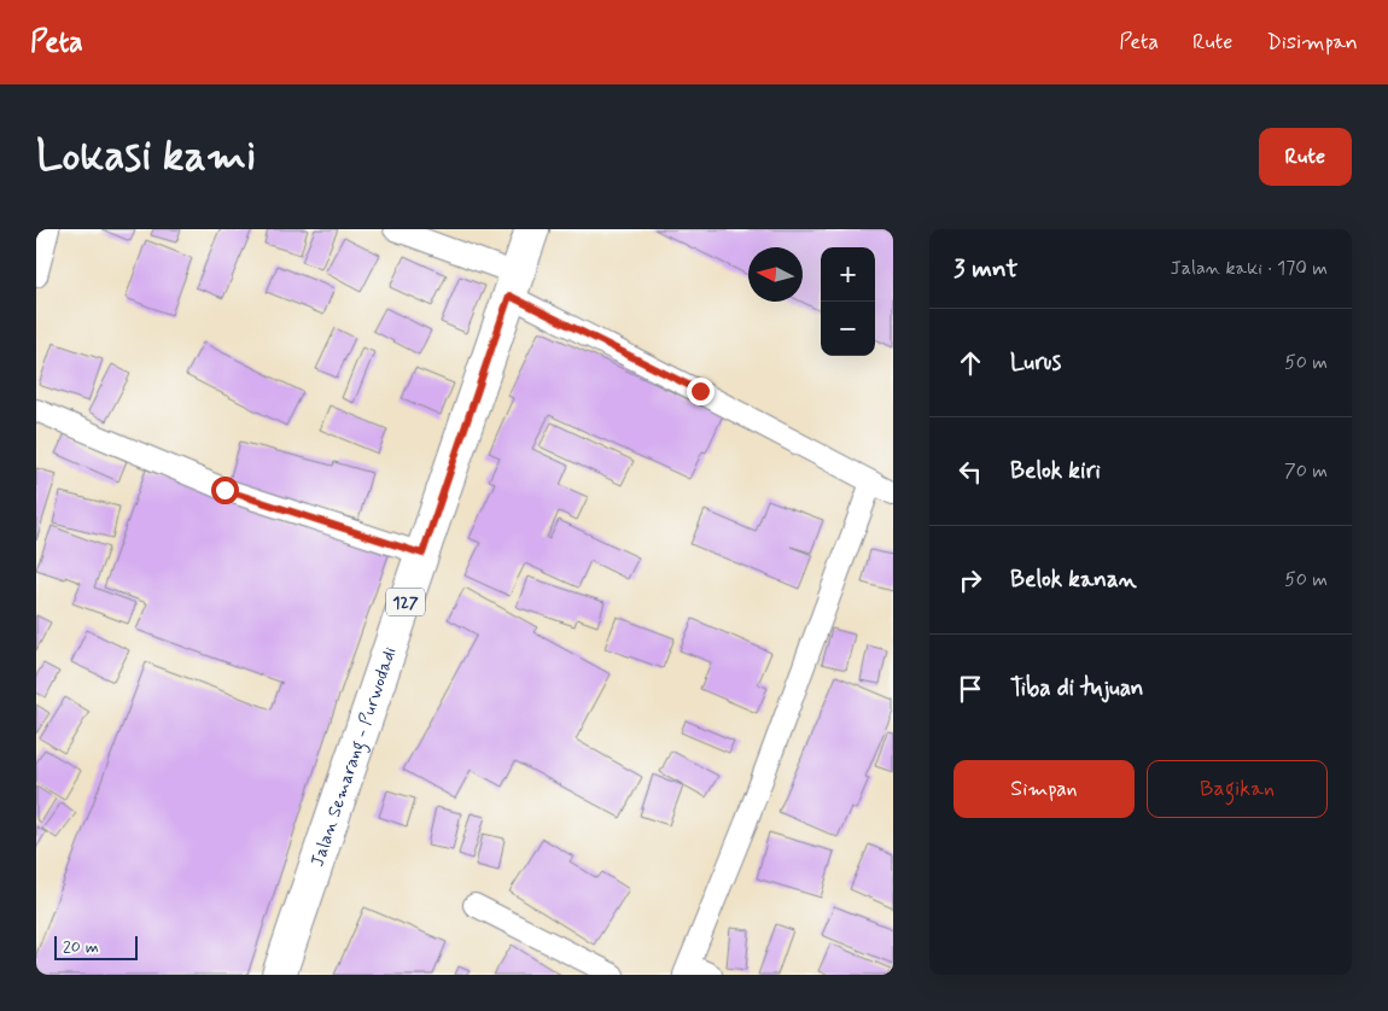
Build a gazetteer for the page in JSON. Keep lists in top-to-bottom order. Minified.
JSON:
{"streets":{"main road":["127","Jalan Semarang - Purwodadi"]},"scale_bar":"20 m","north":"left","page":{"header":"Peta","nav":["Peta","Rute","Disimpan"],"buttons":["Rute",["Simpan","Bagikan"]],"title":"Lokasi kami","heading":["3 mnt","Jalan kaki · 170 m"],"map_buttons":["+","−"],"list":[["Lurus","50 m"],["Belok kiri","70 m"],["Belok kanan","50 m"],"Tiba di tujuan"],"scale":"20 m"}}
